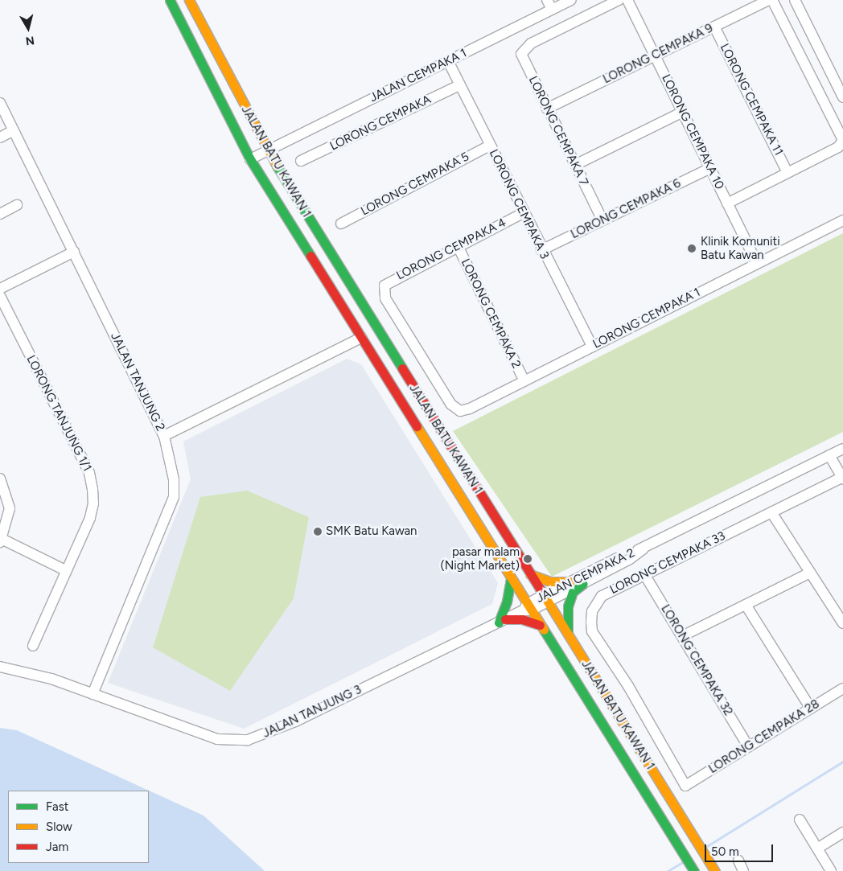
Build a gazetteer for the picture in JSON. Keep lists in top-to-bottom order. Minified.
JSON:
{"streets":{"street":["LORONG CEMPAKA 9","JALAN CEMPAKA 1","LORONG CEMPAKA 11","LORONG CEMPAKA","LORONG CEMPAKA 7","LORONG CEMPAKA 10","JALAN BATU KAWAN 1","LORONG CEMPAKA 5","LORONG CEMPAKA 3","LORONG CEMPAKA 6","LORONG CEMPAKA 4","LORONG CEMPAKA 2","LORONG CEMPAKA 1","JALAN TANJUNG 2","LORONG TANJUNG 1/1","LORONG CEMPAKA 33","JALAN CEMPAKA 2","LORONG CEMPAKA 32","JALAN TANJUNG 3","LORONG CEMPAKA 28"]},"crossings":[["LORONG CEMPAKA 9","LORONG CEMPAKA 11"],["LORONG CEMPAKA 9","LORONG CEMPAKA 7"],["LORONG CEMPAKA 9","LORONG CEMPAKA 10"],["JALAN CEMPAKA 1","JALAN BATU KAWAN 1"],["JALAN CEMPAKA 1","LORONG CEMPAKA 3"],["LORONG CEMPAKA","LORONG CEMPAKA 3"],["LORONG CEMPAKA 7","LORONG CEMPAKA 6"],["LORONG CEMPAKA 10","LORONG CEMPAKA 6"],["LORONG CEMPAKA 10","LORONG CEMPAKA 1"],["JALAN BATU KAWAN 1","LORONG CEMPAKA 4"],["JALAN BATU KAWAN 1","LORONG CEMPAKA 1"],["JALAN BATU KAWAN 1","JALAN CEMPAKA 2"],["JALAN BATU KAWAN 1","JALAN TANJUNG 3"],["LORONG CEMPAKA 5","LORONG CEMPAKA 3"],["LORONG CEMPAKA 3","LORONG CEMPAKA 6"],["LORONG CEMPAKA 3","LORONG CEMPAKA 4"],["LORONG CEMPAKA 3","LORONG CEMPAKA 1"],["LORONG CEMPAKA 4","LORONG CEMPAKA 2"],["LORONG CEMPAKA 2","LORONG CEMPAKA 1"],["JALAN TANJUNG 2","JALAN TANJUNG 3"],["LORONG CEMPAKA 33","LORONG CEMPAKA 32"],["LORONG CEMPAKA 33","LORONG CEMPAKA 28"],["JALAN CEMPAKA 2","JALAN TANJUNG 3"],["LORONG CEMPAKA 32","LORONG CEMPAKA 28"]],"places":["Klinik Komuniti Batu Kawan","SMK Batu Kawan","pasar malam (Night Market)"],"legend":["Fast","Slow","Jam"],"scale_bar":"50 m","north":"bottom"}
